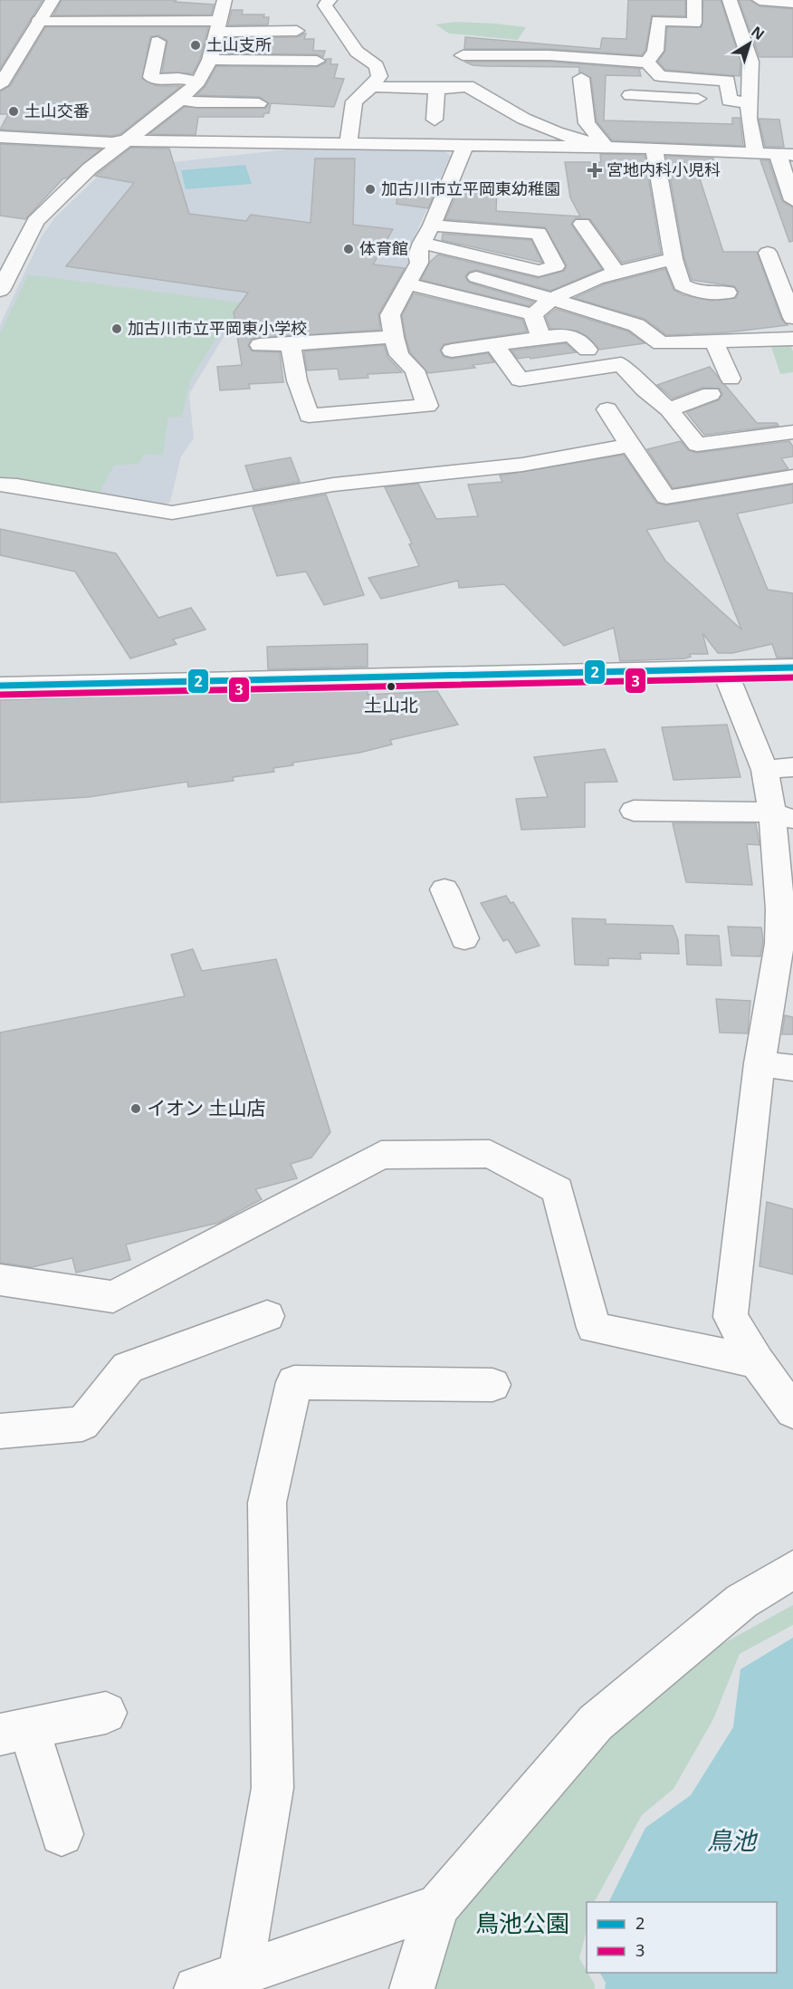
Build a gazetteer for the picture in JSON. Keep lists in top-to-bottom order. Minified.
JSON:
{"water":["鳥池"],"parks":["鳥池公園"],"places":{"other":["土山支所","土山交番","加古川市立平岡東幼稚園","体育館","加古川市立平岡東小学校","土山北","イオン 土山店"],"health":["宮地内科小児科"]},"lines":["transit line 2","transit line 3"],"legend":["2","3"],"north":"top right"}
